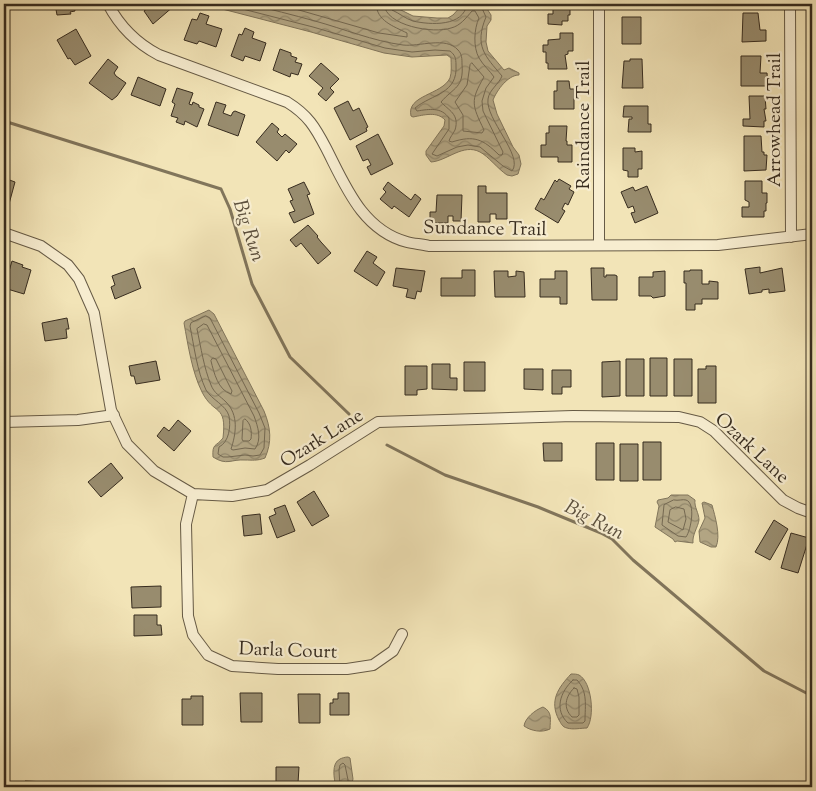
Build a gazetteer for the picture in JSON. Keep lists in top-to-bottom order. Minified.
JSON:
{"streets":{"street":["Arrowhead Trail","Raindance Trail","Sundance Trail","Ozark Lane","Darla Court"]},"crossings":[["Arrowhead Trail","Sundance Trail"],["Raindance Trail","Sundance Trail"],["Ozark Lane","Darla Court"]],"water":["Big Run"]}
